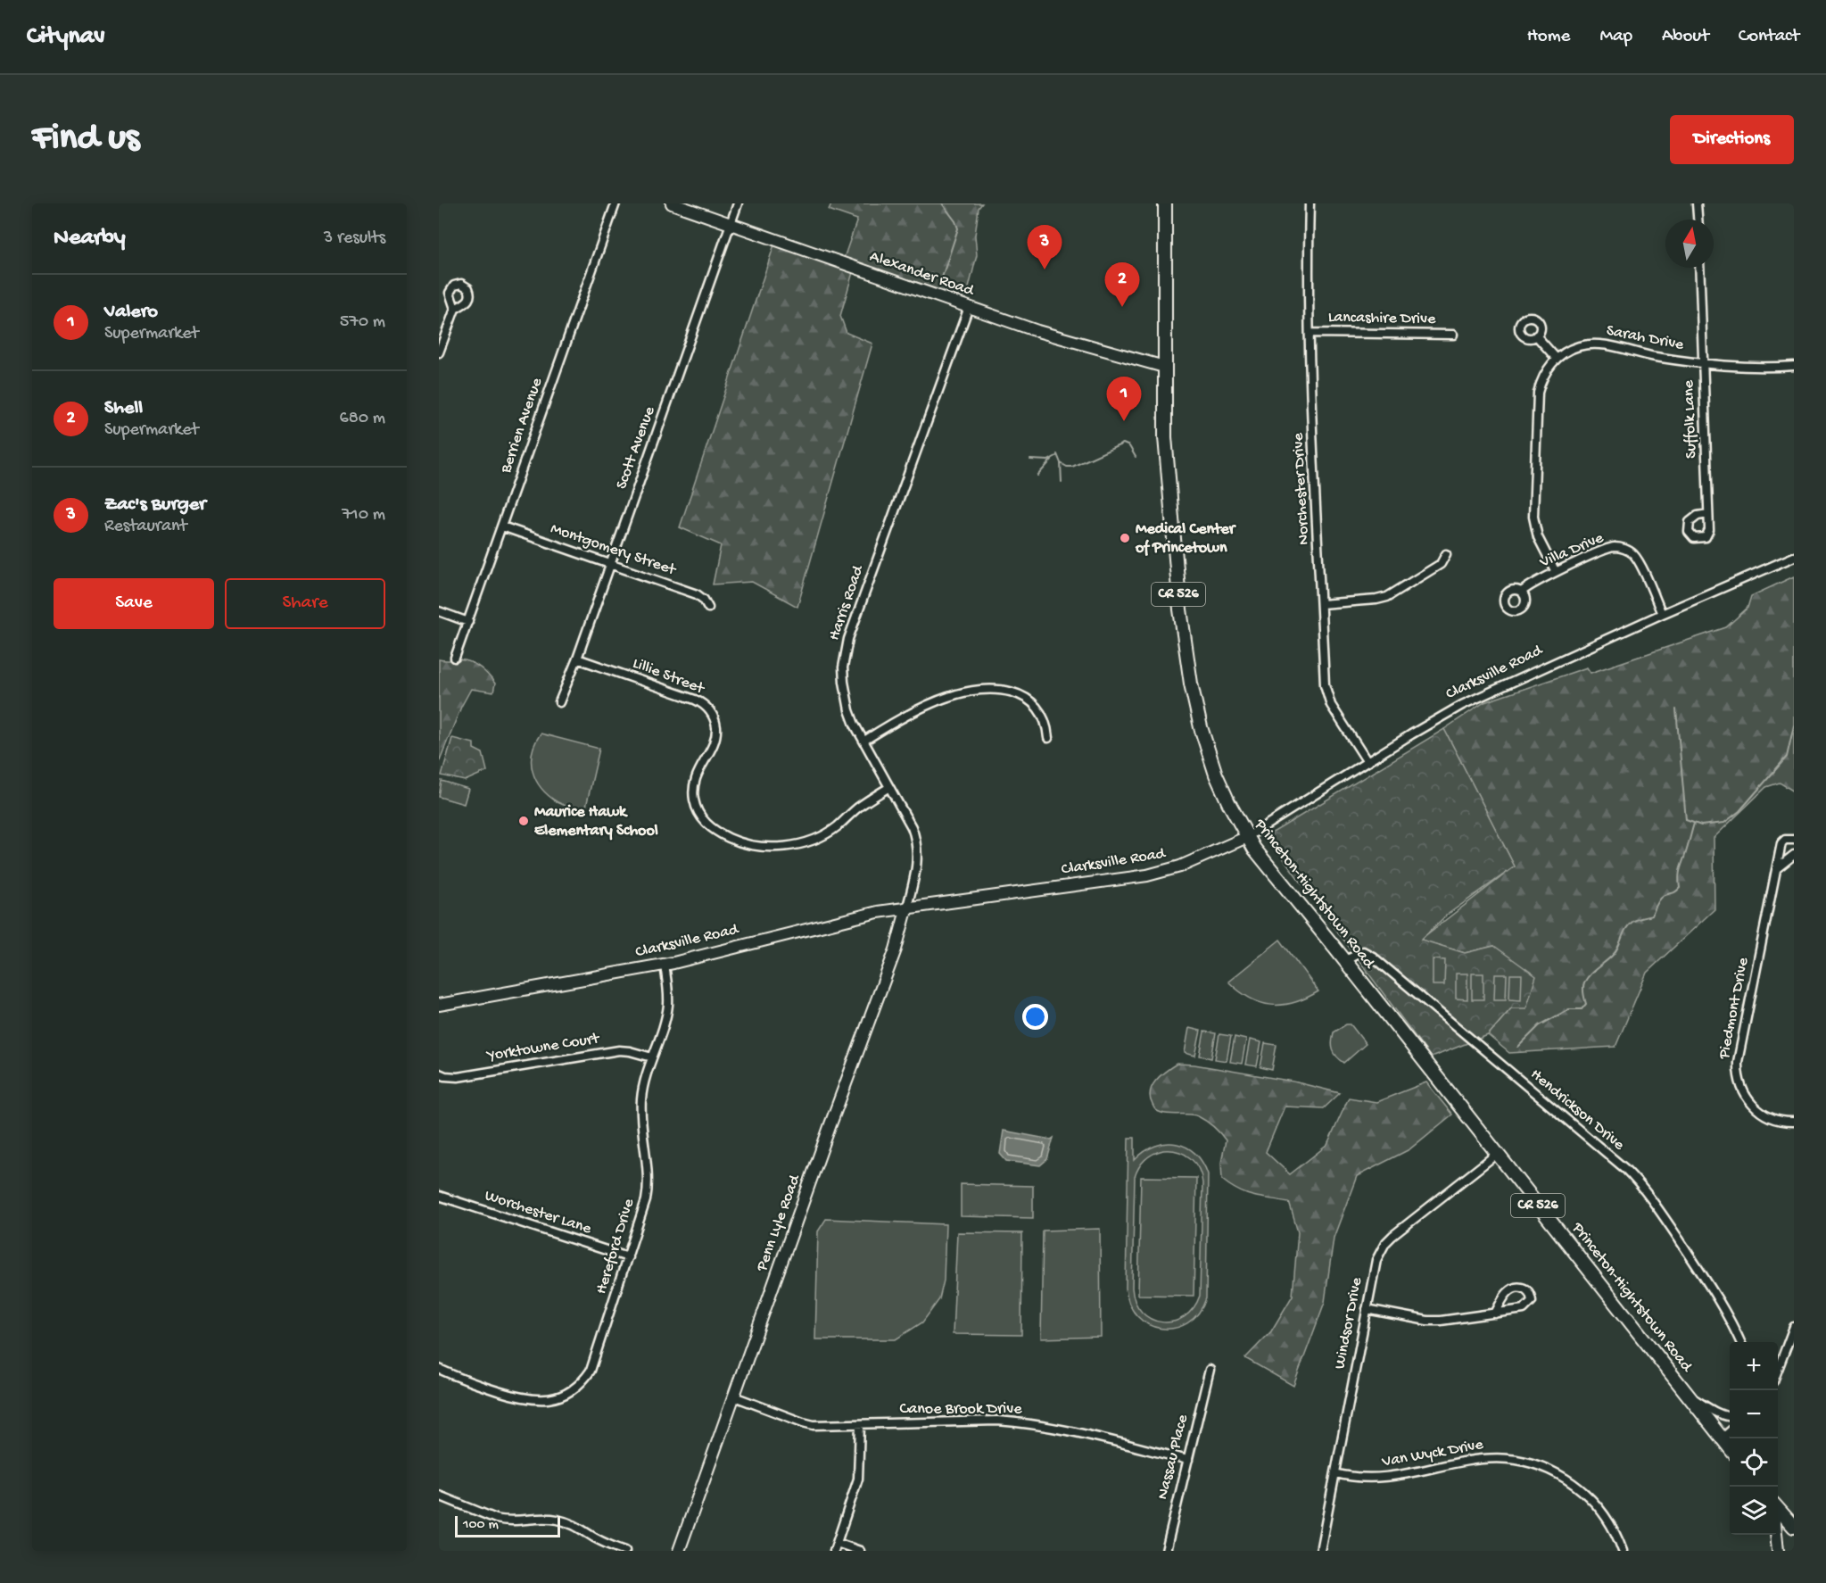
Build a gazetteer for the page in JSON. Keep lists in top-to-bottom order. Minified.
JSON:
{"streets":{"main road":["CR 526","Princeton-Hightstown Road"],"street":["Alexander Road","Lancashire Drive","Sarah Drive","Suffolk Lane","Berrien Avenue","Scott Avenue","Norchester Drive","Montgomery Street","Villa Drive","Harris Road","Clarksville Road","Lillie Street","Piedmont Drive","Yorktowne Court","Hendrickson Drive","Worchester Lane","Penn Lyle Road","Hereford Drive","Windsor Drive","Canoe Brook Drive","Van Wyck Drive","Nassau Place"]},"crossings":[["Alexander Road","Scott Avenue"],["Alexander Road","Harris Road"],["Alexander Road","Princeton-Hightstown Road"],["Lancashire Drive","Norchester Drive"],["Sarah Drive","Suffolk Lane"],["Sarah Drive","Villa Drive"],["Berrien Avenue","Montgomery Street"],["Scott Avenue","Montgomery Street"],["Scott Avenue","Lillie Street"],["Norchester Drive","Clarksville Road"],["Villa Drive","Clarksville Road"],["Harris Road","Clarksville Road"],["Harris Road","Lillie Street"],["Harris Road","Penn Lyle Road"],["Clarksville Road","Princeton-Hightstown Road"],["Clarksville Road","Penn Lyle Road"],["Clarksville Road","Hereford Drive"],["Princeton-Hightstown Road","Hendrickson Drive"],["Princeton-Hightstown Road","Windsor Drive"],["Yorktowne Court","Hereford Drive"],["Worchester Lane","Hereford Drive"],["Penn Lyle Road","Canoe Brook Drive"],["Windsor Drive","Van Wyck Drive"],["Canoe Brook Drive","Nassau Place"]],"places":["Medical Center of Princetown","Maurice Hawk Elementary School"],"scale_bar":"100 m","north":"top","page":{"header":"Citynav","nav":["Home","Map","About","Contact"],"buttons":["Directions",["Save","Share"]],"title":"Find us","heading":["Nearby","3 results"],"pins":["3","2","1"],"list":[{"mark":"1","name":"Valero","note":"Supermarket","value":"570 m"},{"mark":"2","name":"Shell","note":"Supermarket","value":"680 m"},{"mark":"3","name":"Zac's Burger","note":"Restaurant","value":"710 m"}],"map_buttons":["+","−"],"scale":"100 m"}}
